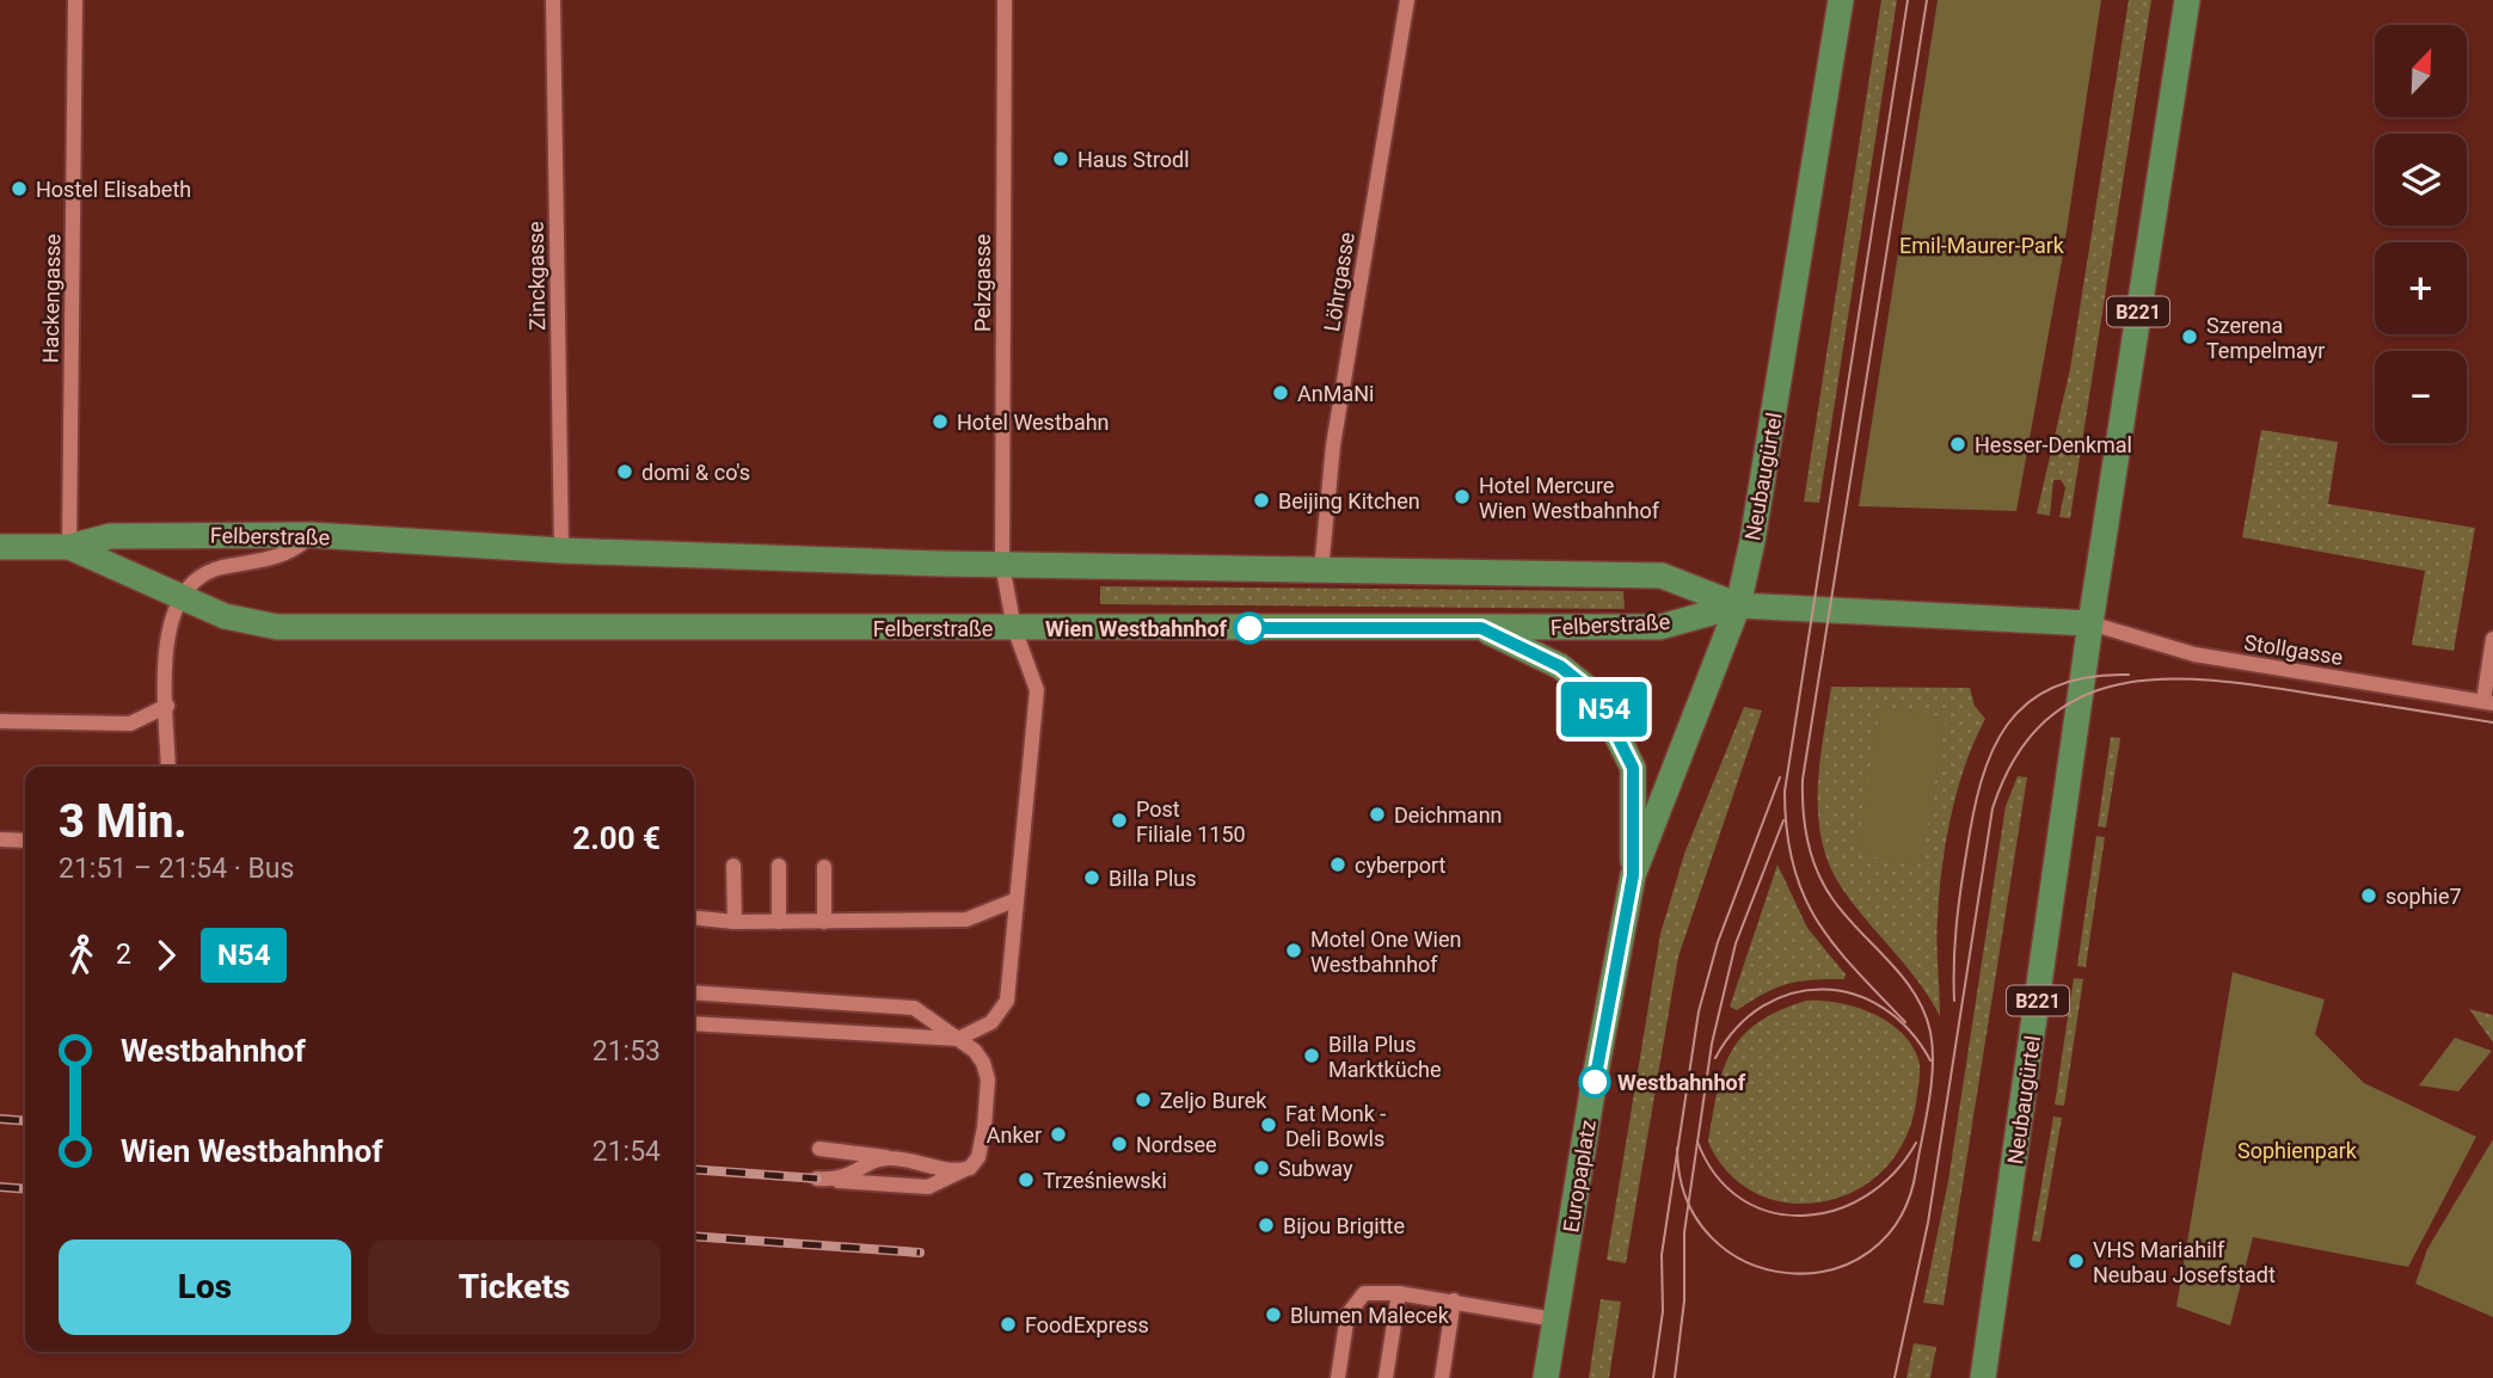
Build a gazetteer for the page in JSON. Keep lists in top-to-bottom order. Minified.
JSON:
{"streets":{"main road":["B221","Neubaugürtel","Felberstraße","Europaplatz"],"street":["Zinckgasse","Löhrgasse","Pelzgasse","Hackengasse","Stollgasse"]},"crossings":[["Zinckgasse","Felberstraße"],["Löhrgasse","Felberstraße"],["Pelzgasse","Felberstraße"],["Hackengasse","Felberstraße"],["Neubaugürtel","Felberstraße"],["Neubaugürtel","Stollgasse"],["Neubaugürtel","Europaplatz"],["Felberstraße","Europaplatz"]],"parks":["Emil-Maurer-Park","Sophienpark"],"places":["Haus Strodl","Hostel Elisabeth","Szerena Tempelmayr","AnMaNi","Hotel Westbahn","Hesser-Denkmal","domi & co's","Hotel Mercure Wien Westbahnhof","Beijing Kitchen","Wien Westbahnhof","Deichmann","Post Filiale 1150","cyberport","Billa Plus","sophie7","Motel One Wien Westbahnhof","Billa Plus Marktküche","Westbahnhof","Zeljo Burek","Fat Monk - Deli Bowls","Anker","Nordsee","Subway","Trześniewski","Bijou Brigitte","VHS Mariahilf Neubau Josefstadt","Blumen Malecek","FoodExpress"],"lines":["bus line N54"],"north":"top right","page":{"on_map":"N54","map_buttons":["+","−"],"heading":["3 Min.","21:51 – 21:54 · Bus","2.00 €"],"legs":["2","N54"],"list":[{"name":"Westbahnhof","value":"21:53"},{"name":"Wien Westbahnhof","value":"21:54"}],"buttons":["Los","Tickets"]}}
